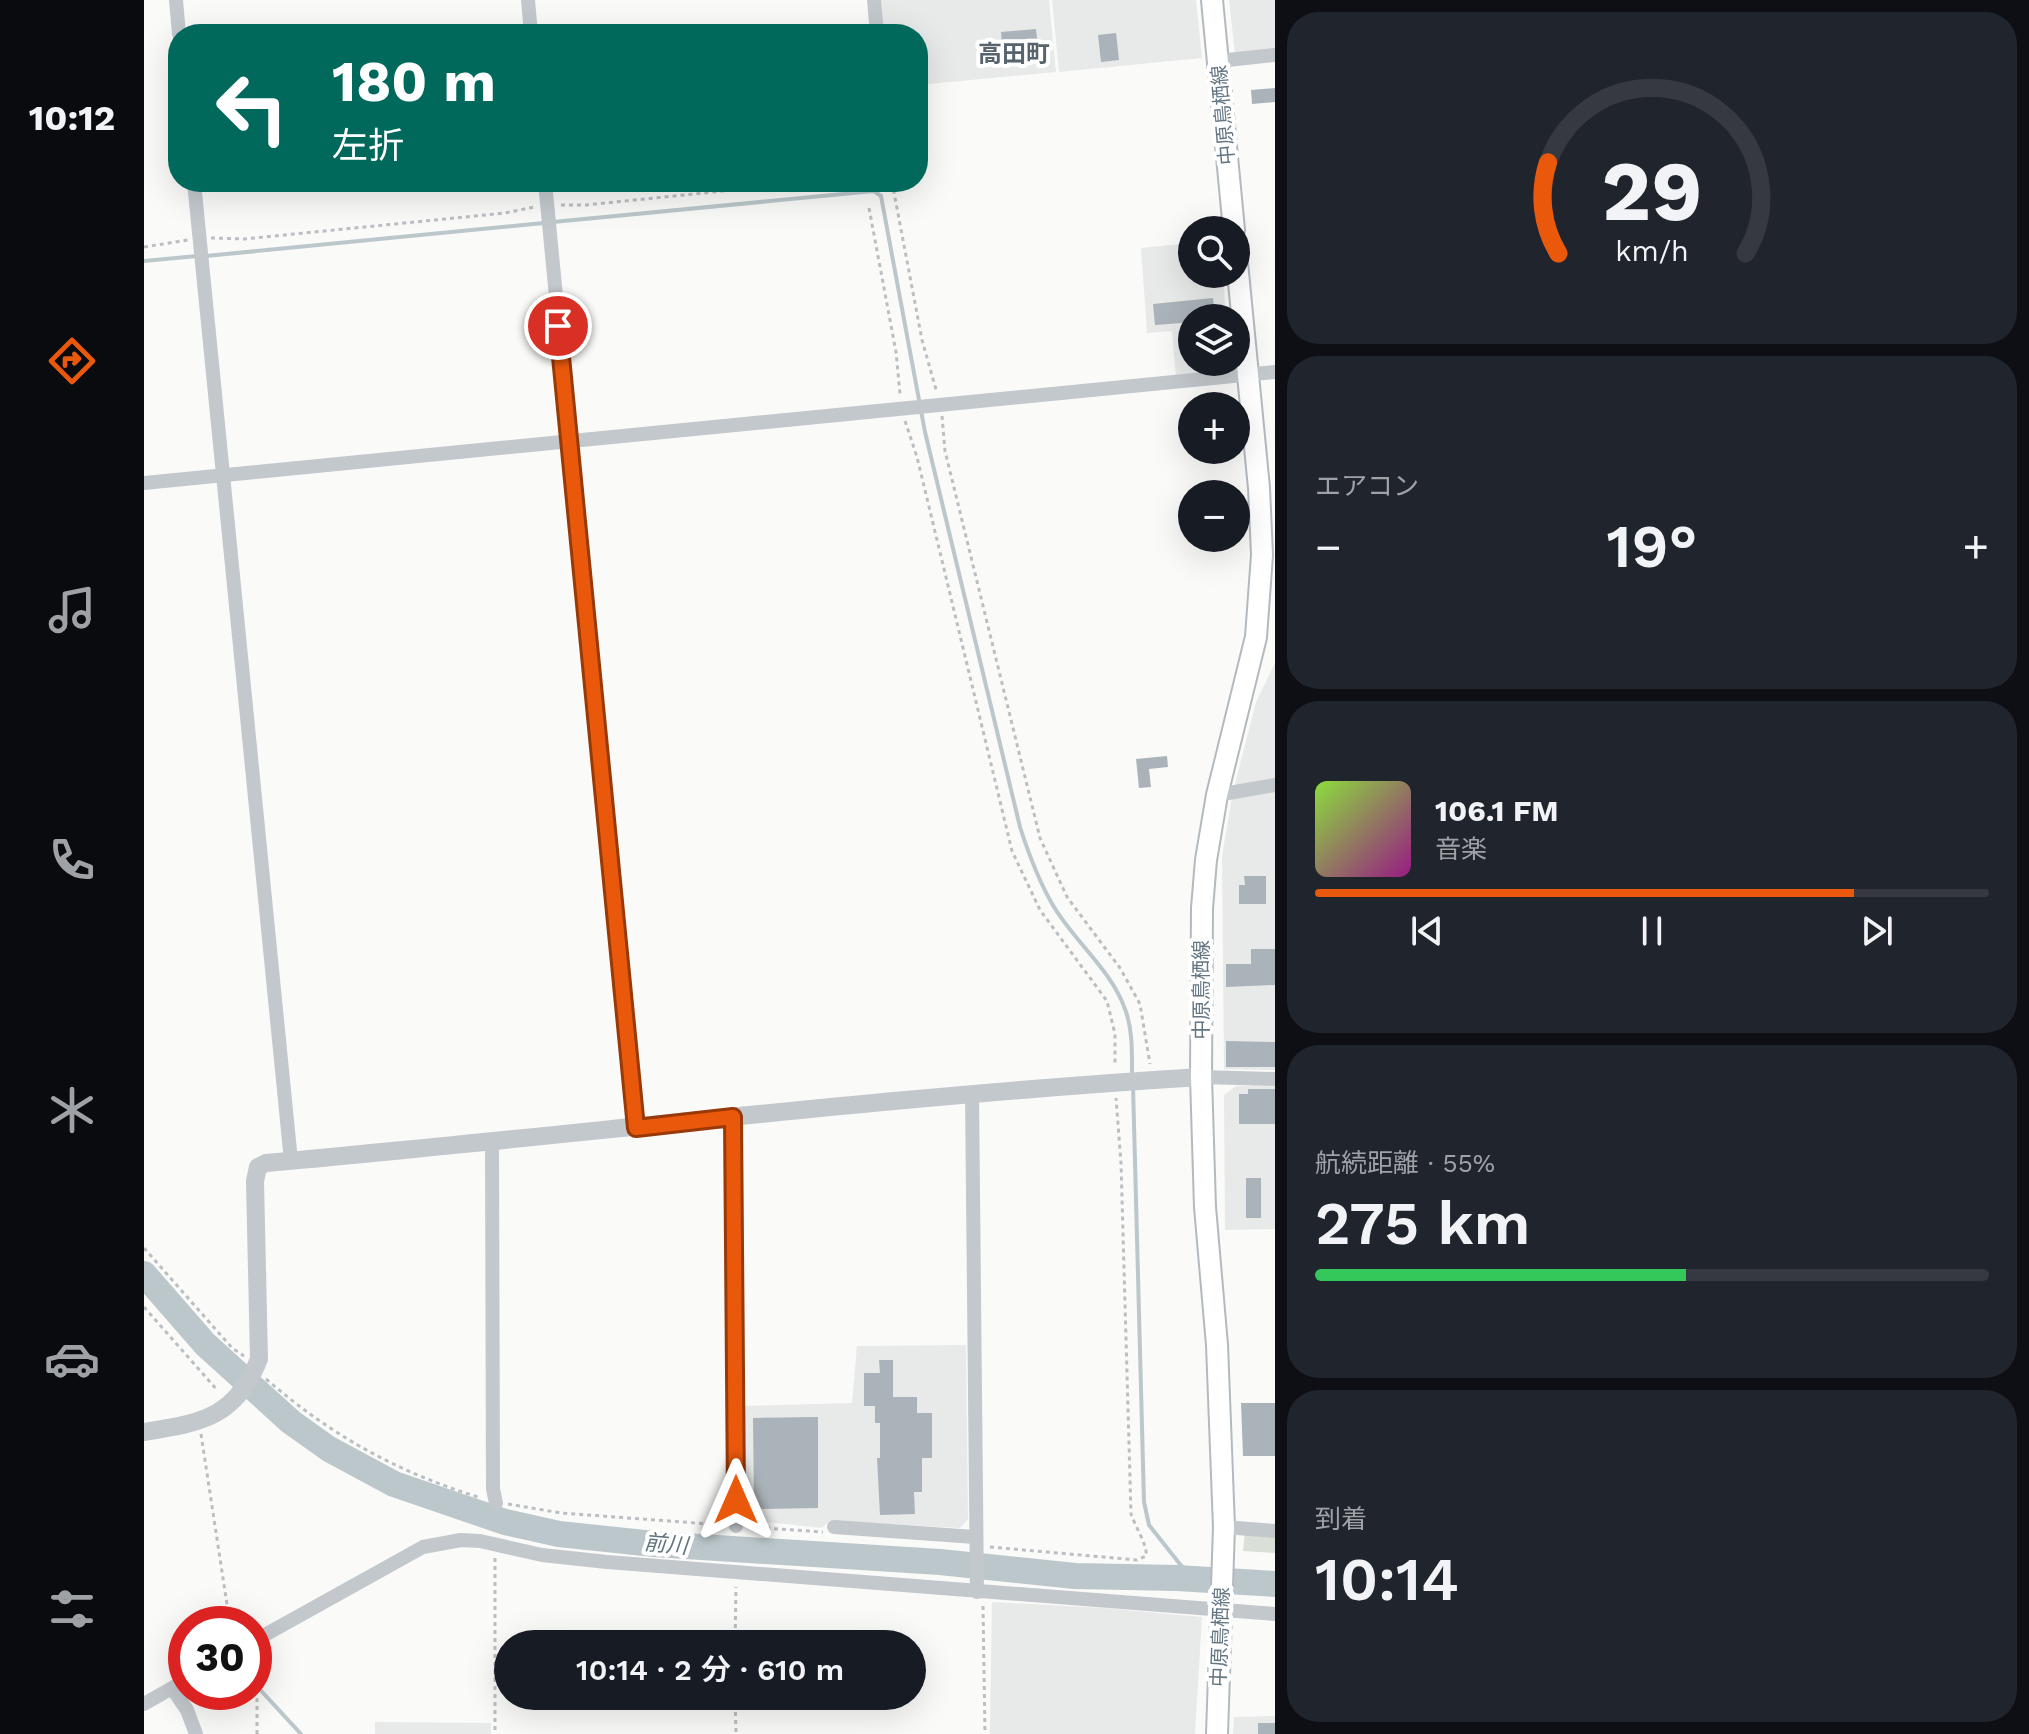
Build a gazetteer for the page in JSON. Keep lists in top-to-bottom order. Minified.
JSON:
{"streets":{"main road":["中原鳥栖線"]},"districts":["高田町"],"water":["前川"],"page":{"tabs":"10:12","turn":["180 m","左折"],"map_buttons":["+","−"],"tile":["エアコン",["航続距離 · 55%","275 km"],["到着","10:14"]],"heat":["−","19°","+"],"song":["106.1 FM","音楽"],"limit":"30","trip":"10:14 · 2 分 · 610 m","gauge":["29","km/h"]}}
